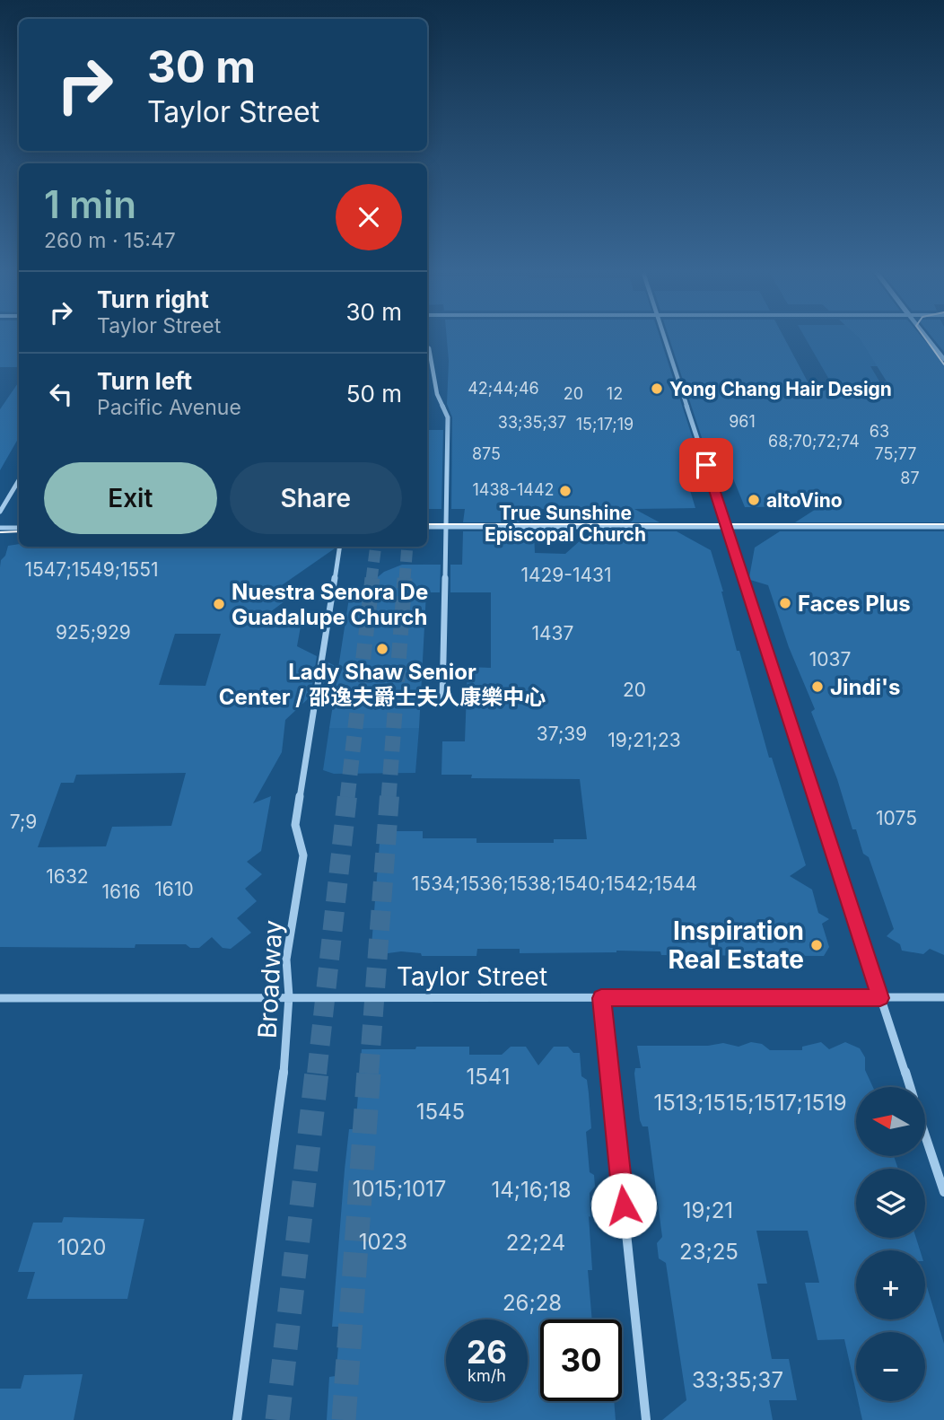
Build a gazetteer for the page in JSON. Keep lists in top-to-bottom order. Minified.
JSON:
{"streets":{"street":["Taylor Street","Broadway"]},"crossings":[["Taylor Street","Broadway"]],"places":["Yong Chang Hair Design","True Sunshine Episcopal Church","altoVino","Faces Plus","Nuestra Senora De Guadalupe Church","Lady Shaw Senior Center / 邵逸夫爵士夫人康樂中心","Jindi's","Inspiration Real Estate"],"house_numbers":["42;44;46","20","12","961","33;35;37","15;17;19","63","68;70;72;74","875","75;77","87","1438-1442","1547;1549;1551","1429-1431","925;929","1437","1037","20","37;39","19;21;23","1075","7;9","1632","1534;1536;1538;1540;1542;1544","1610","1616","1541","1513;1515;1517;1519","1545","1015;1017","14;16;18","19;21","1023","22;24","1020","23;25","26;28","33;35;37"],"north":"left","page":{"turn":["30 m","Taylor Street"],"heading":["1 min","260 m · 15:47"],"list":[{"name":"Turn right","note":"Taylor Street","value":"30 m"},{"name":"Turn left","note":"Pacific Avenue","value":"50 m"}],"buttons":["Exit","Share"],"map_buttons":["+","−"],"speed":"26 km/h","limit":"30"}}
